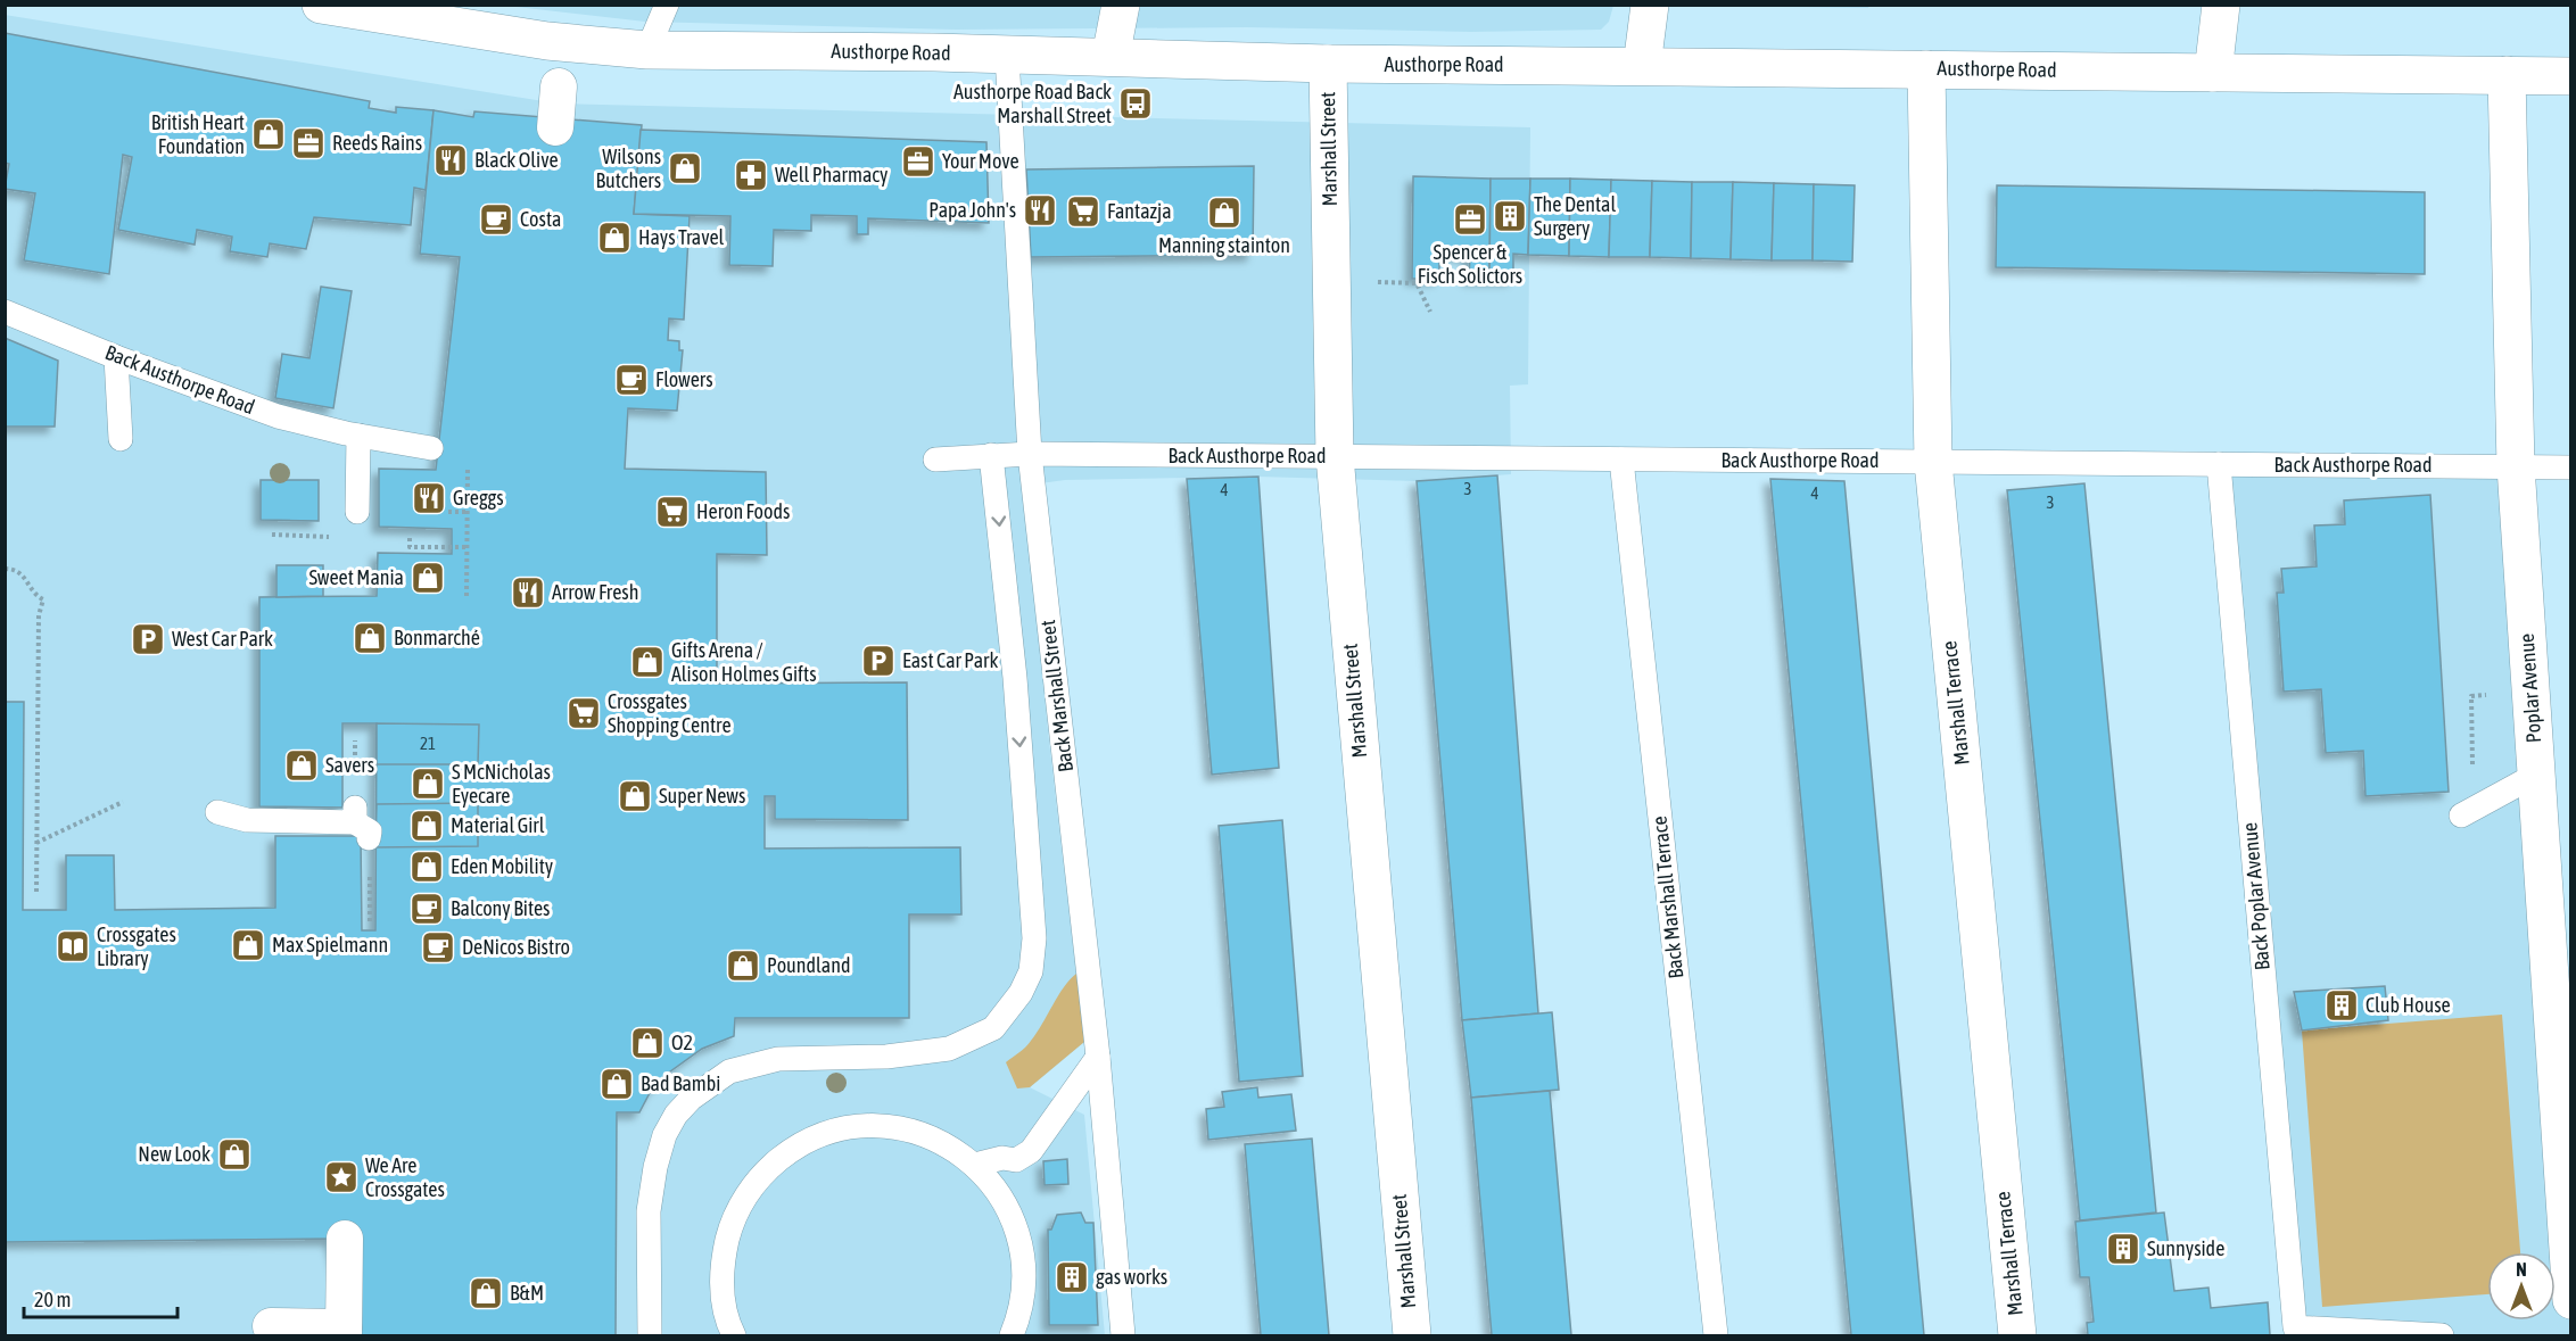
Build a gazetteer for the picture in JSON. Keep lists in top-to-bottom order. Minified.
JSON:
{"streets":{"street":["Austhorpe Road","Marshall Street","Poplar Avenue","Marshall Terrace"],"lane":["Back Austhorpe Road","Back Marshall Street","Back Poplar Avenue","Back Marshall Terrace"]},"crossings":[["Austhorpe Road","Marshall Street"],["Austhorpe Road","Poplar Avenue"],["Austhorpe Road","Back Marshall Street"],["Austhorpe Road","Marshall Terrace"],["Marshall Street","Back Austhorpe Road"],["Back Austhorpe Road","Poplar Avenue"],["Back Austhorpe Road","Back Marshall Street"],["Back Austhorpe Road","Marshall Terrace"],["Back Austhorpe Road","Back Poplar Avenue"],["Back Austhorpe Road","Back Marshall Terrace"]],"places":{"bus stop":["Austhorpe Road Back Marshall Street"],"shop":["British Heart Foundation","Wilsons Butchers","Manning stainton","Hays Travel","Sweet Mania","Bonmarché","Gifts Arena / Alison Holmes Gifts","Savers","S McNicholas Eyecare","Super News","Material Girl","Eden Mobility","Max Spielmann","Poundland","O2","Bad Bambi","New Look","B&M"],"office":["Reeds Rains","Your Move","Spencer & Fisch Solictors"],"restaurant":["Black Olive","Papa John's","Greggs","Arrow Fresh"],"pharmacy":["Well Pharmacy"],"supermarket":["Fantazja","Heron Foods","Crossgates Shopping Centre"],"building":["The Dental Surgery","Club House","Sunnyside","gas works"],"cafe":["Costa","Flowers","Balcony Bites","DeNicos Bistro"],"parking":["West Car Park","East Car Park"],"library":["Crossgates Library"],"place":["We Are Crossgates"]},"house_numbers":["3","4","4","3","21"],"scale_bar":"20 m","north":"top"}
